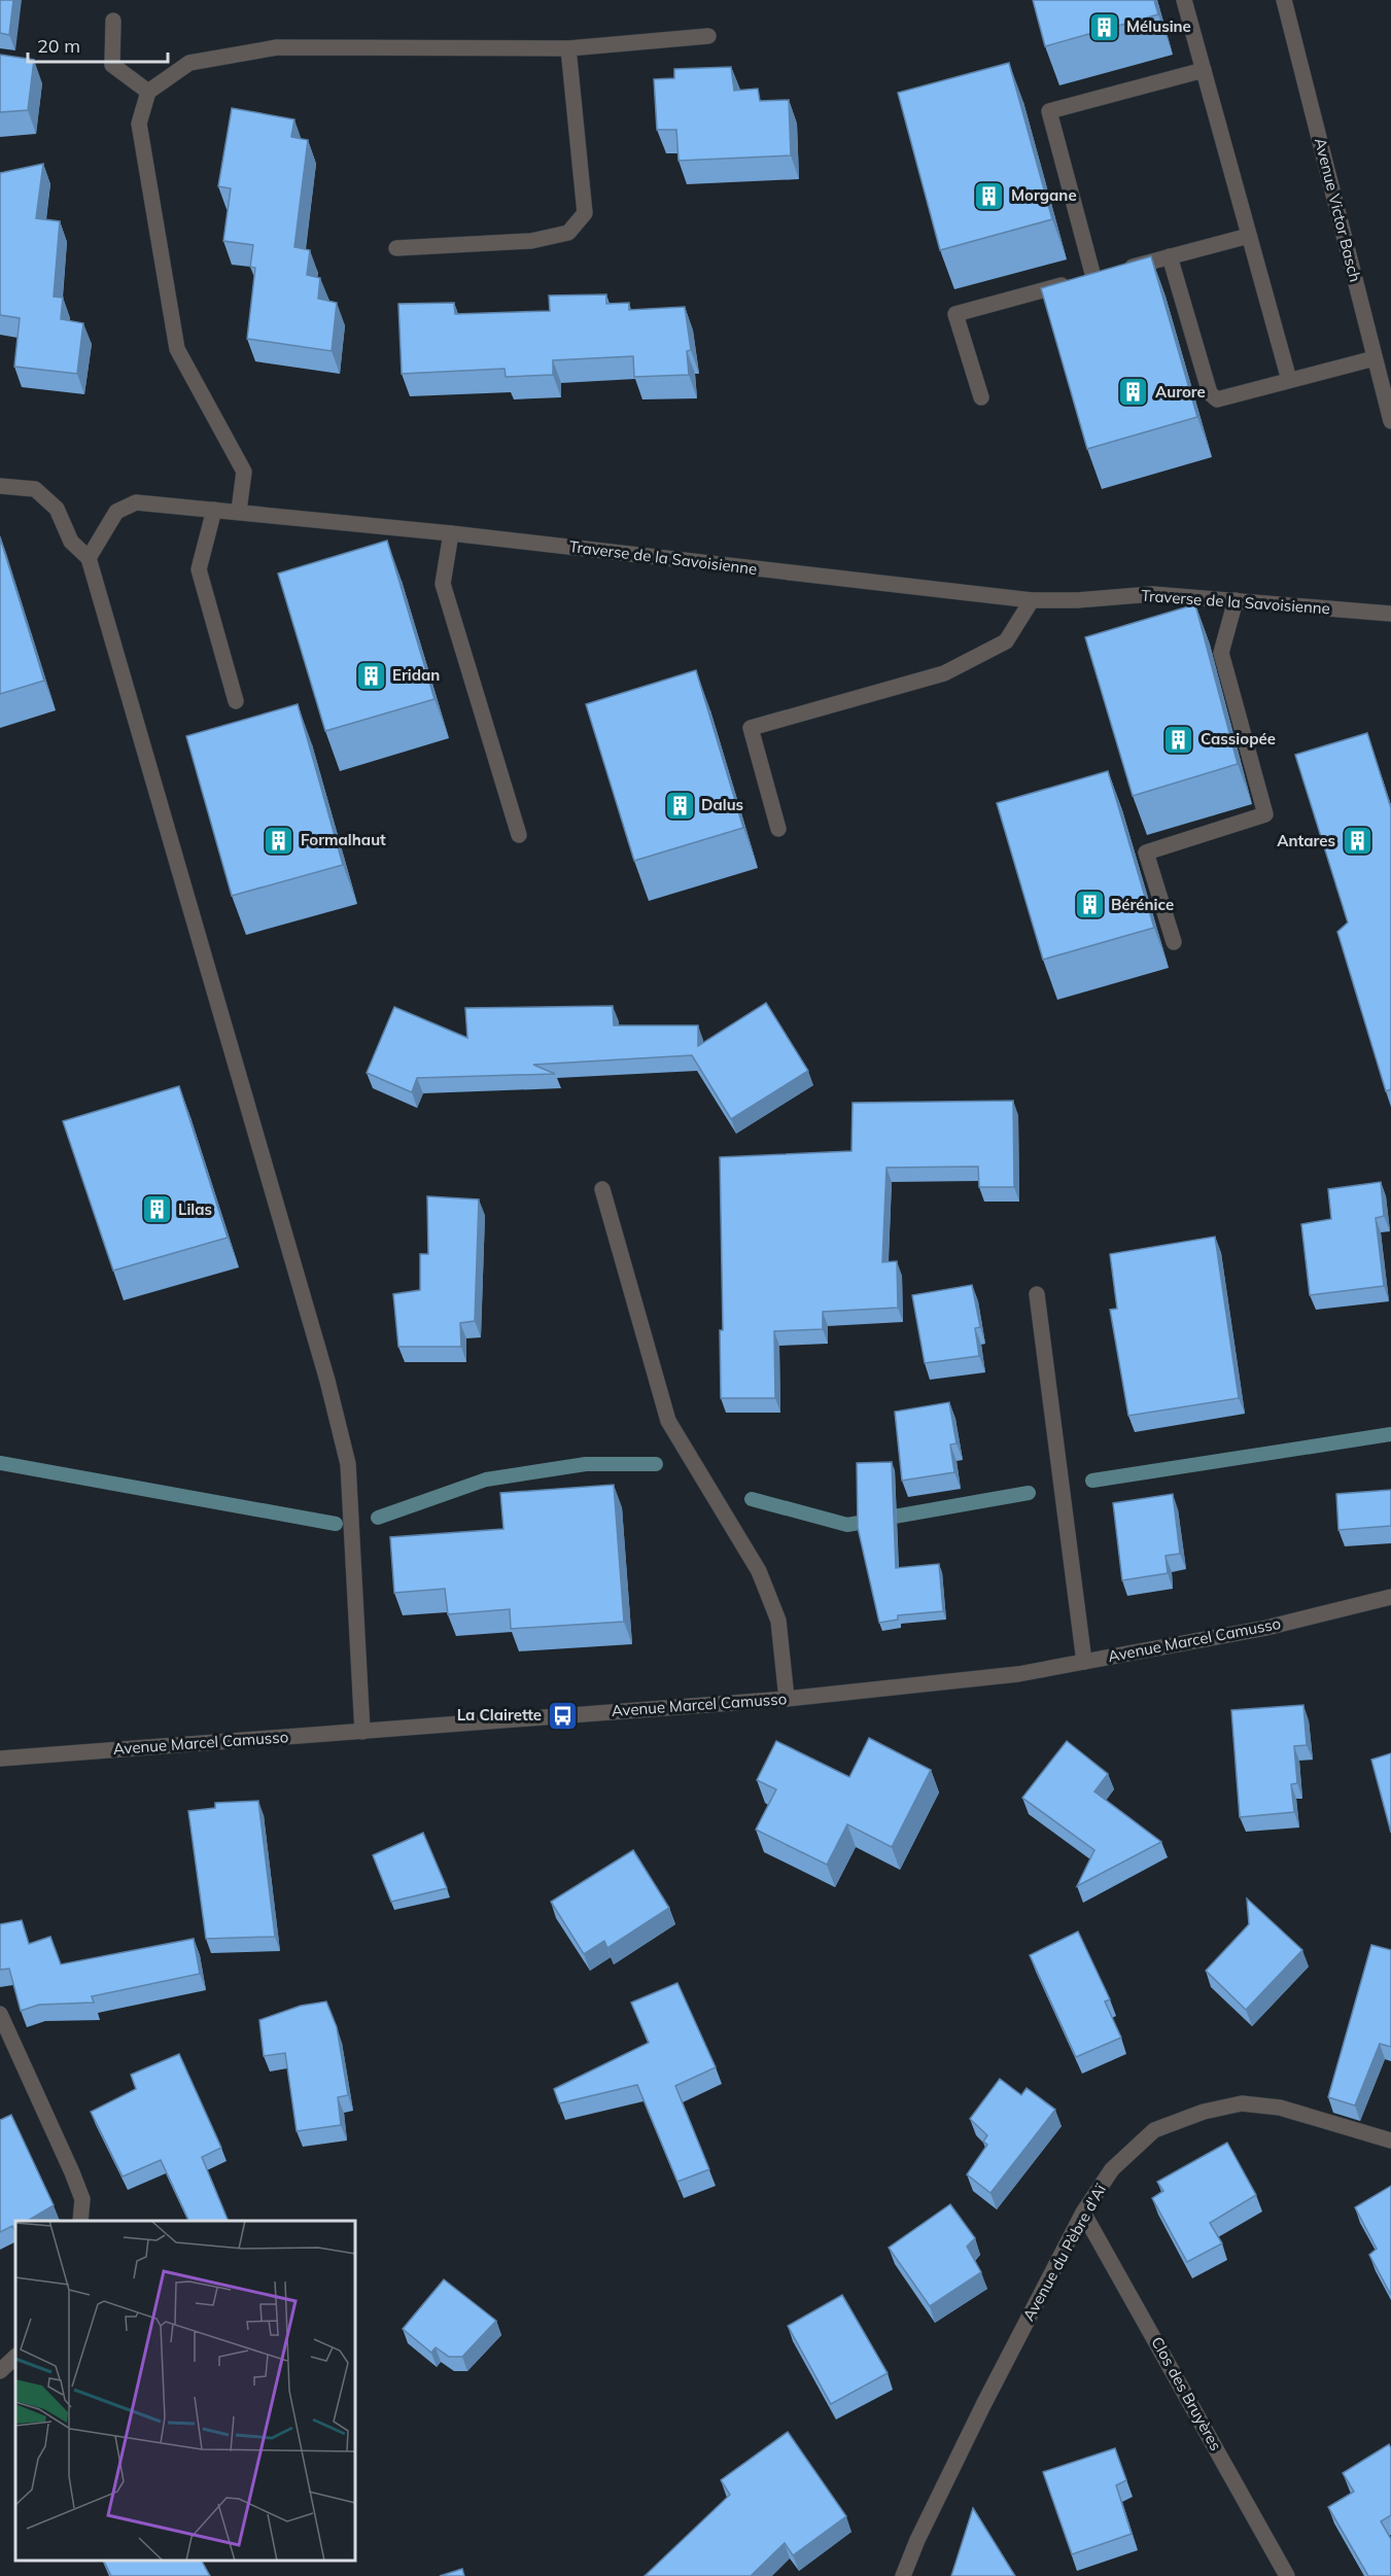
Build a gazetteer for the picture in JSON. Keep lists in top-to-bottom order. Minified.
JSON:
{"streets":{"street":["Avenue Victor Basch","Traverse de la Savoisienne","Avenue Marcel Camusso","Avenue du Pèbre d'Aï","Clos des Bruyères"]},"crossings":[["Avenue du Pèbre d'Aï","Clos des Bruyères"]],"places":{"building":["Mélusine","Morgane","Aurore","Eridan","Cassiopée","Dalus","Formalhaut","Antares","Bérénice","Lilas"],"bus stop":["La Clairette"]},"scale_bar":"20 m"}
